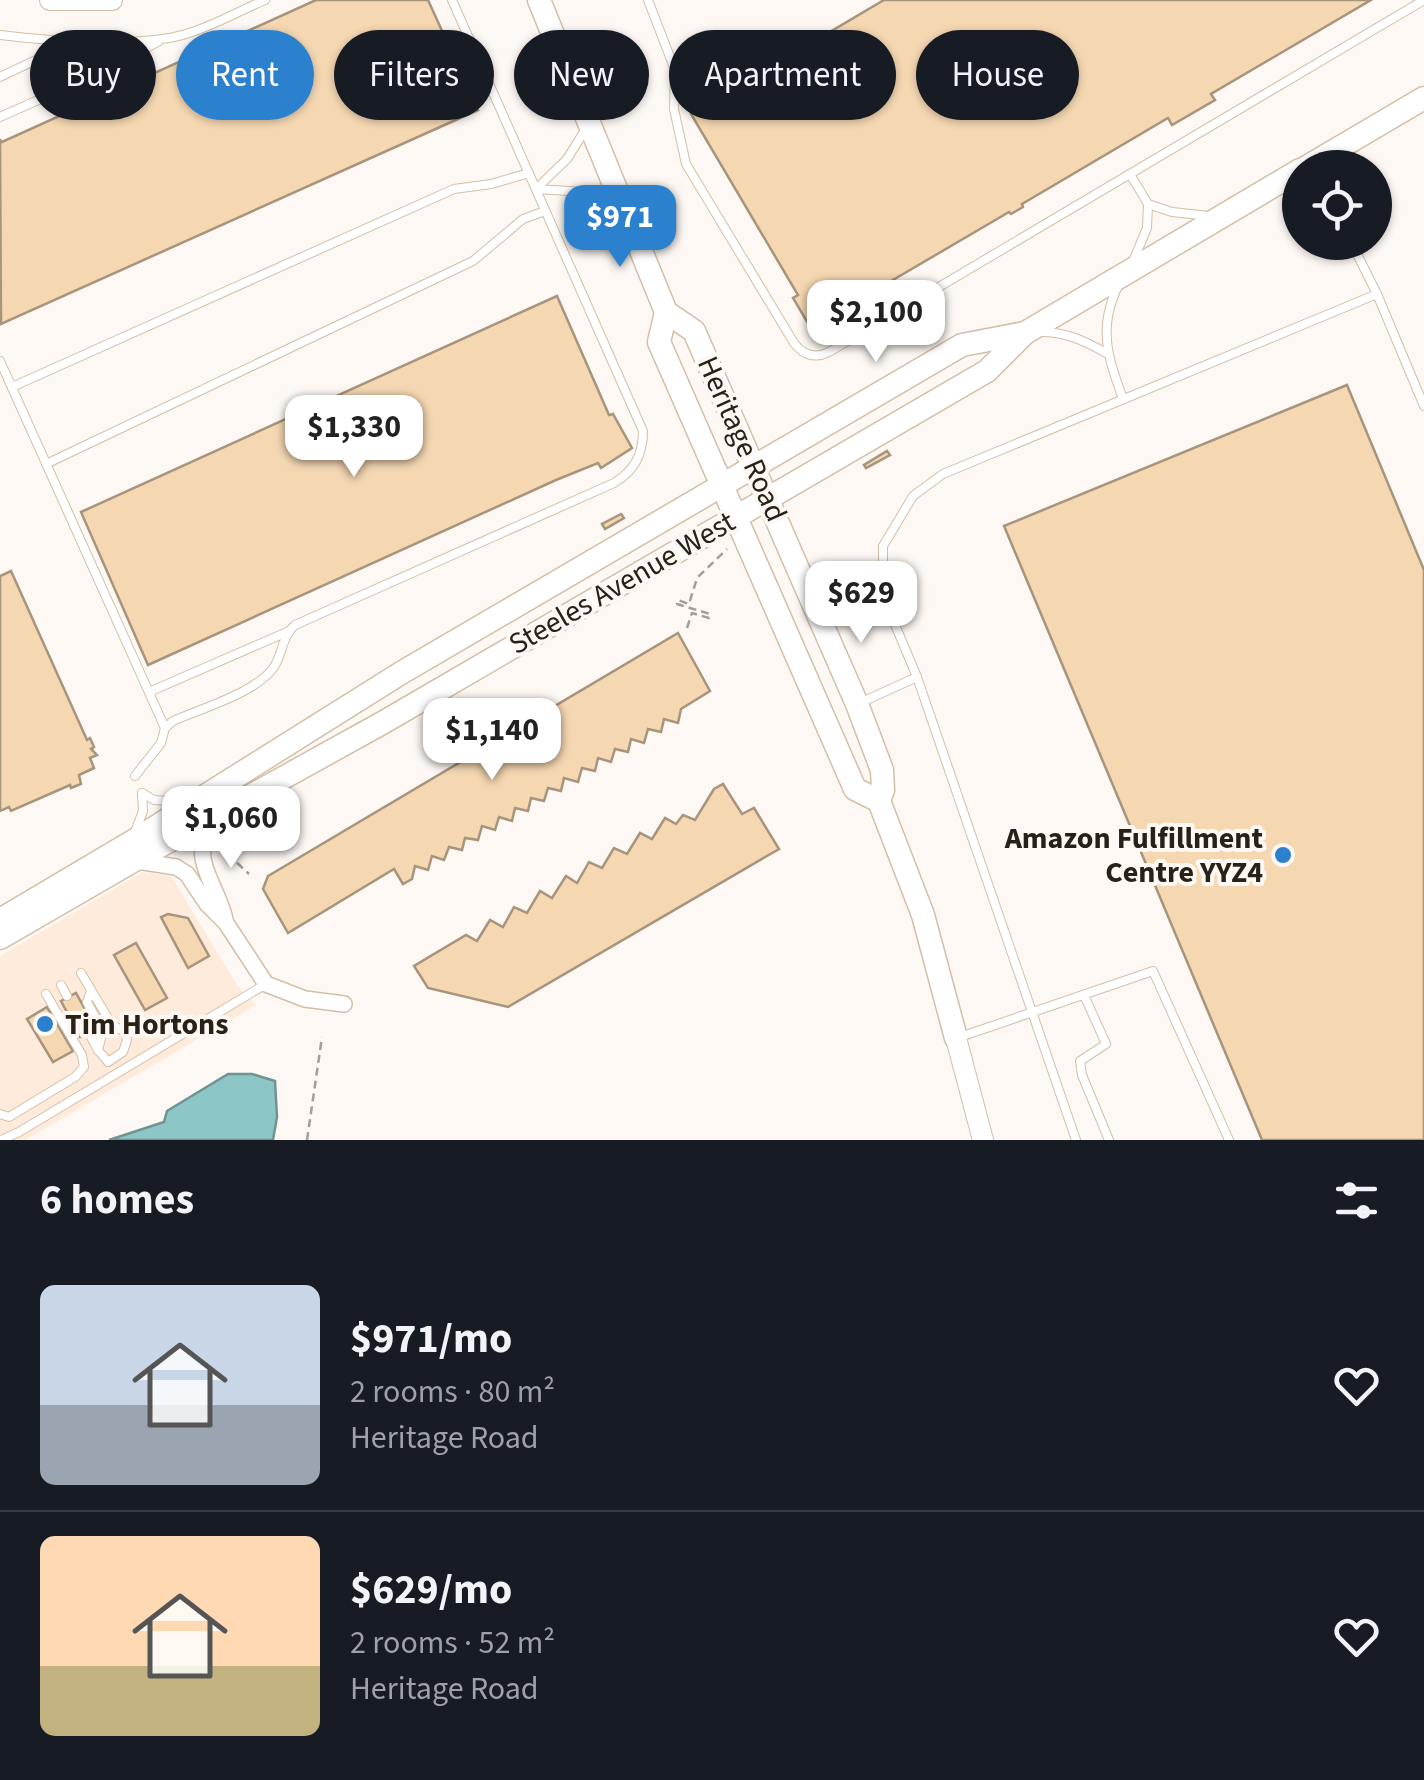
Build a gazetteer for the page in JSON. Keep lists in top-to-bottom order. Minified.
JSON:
{"streets":{"main road":["Heritage Road","Steeles Avenue West"]},"crossings":[["Heritage Road","Steeles Avenue West"]],"places":["Amazon Fulfillment Centre YYZ4","Tim Hortons"],"page":{"chip":["Buy","Rent","Filters","New","Apartment","House"],"price":["$971","$2,100","$1,330","$629","$1,140","$1,060"],"heading":"6 homes","list":[{"name":"$971/mo","note":"2 rooms · 80 m² · Heritage Road"},{"name":"$629/mo","note":"2 rooms · 52 m² · Heritage Road"}]}}
